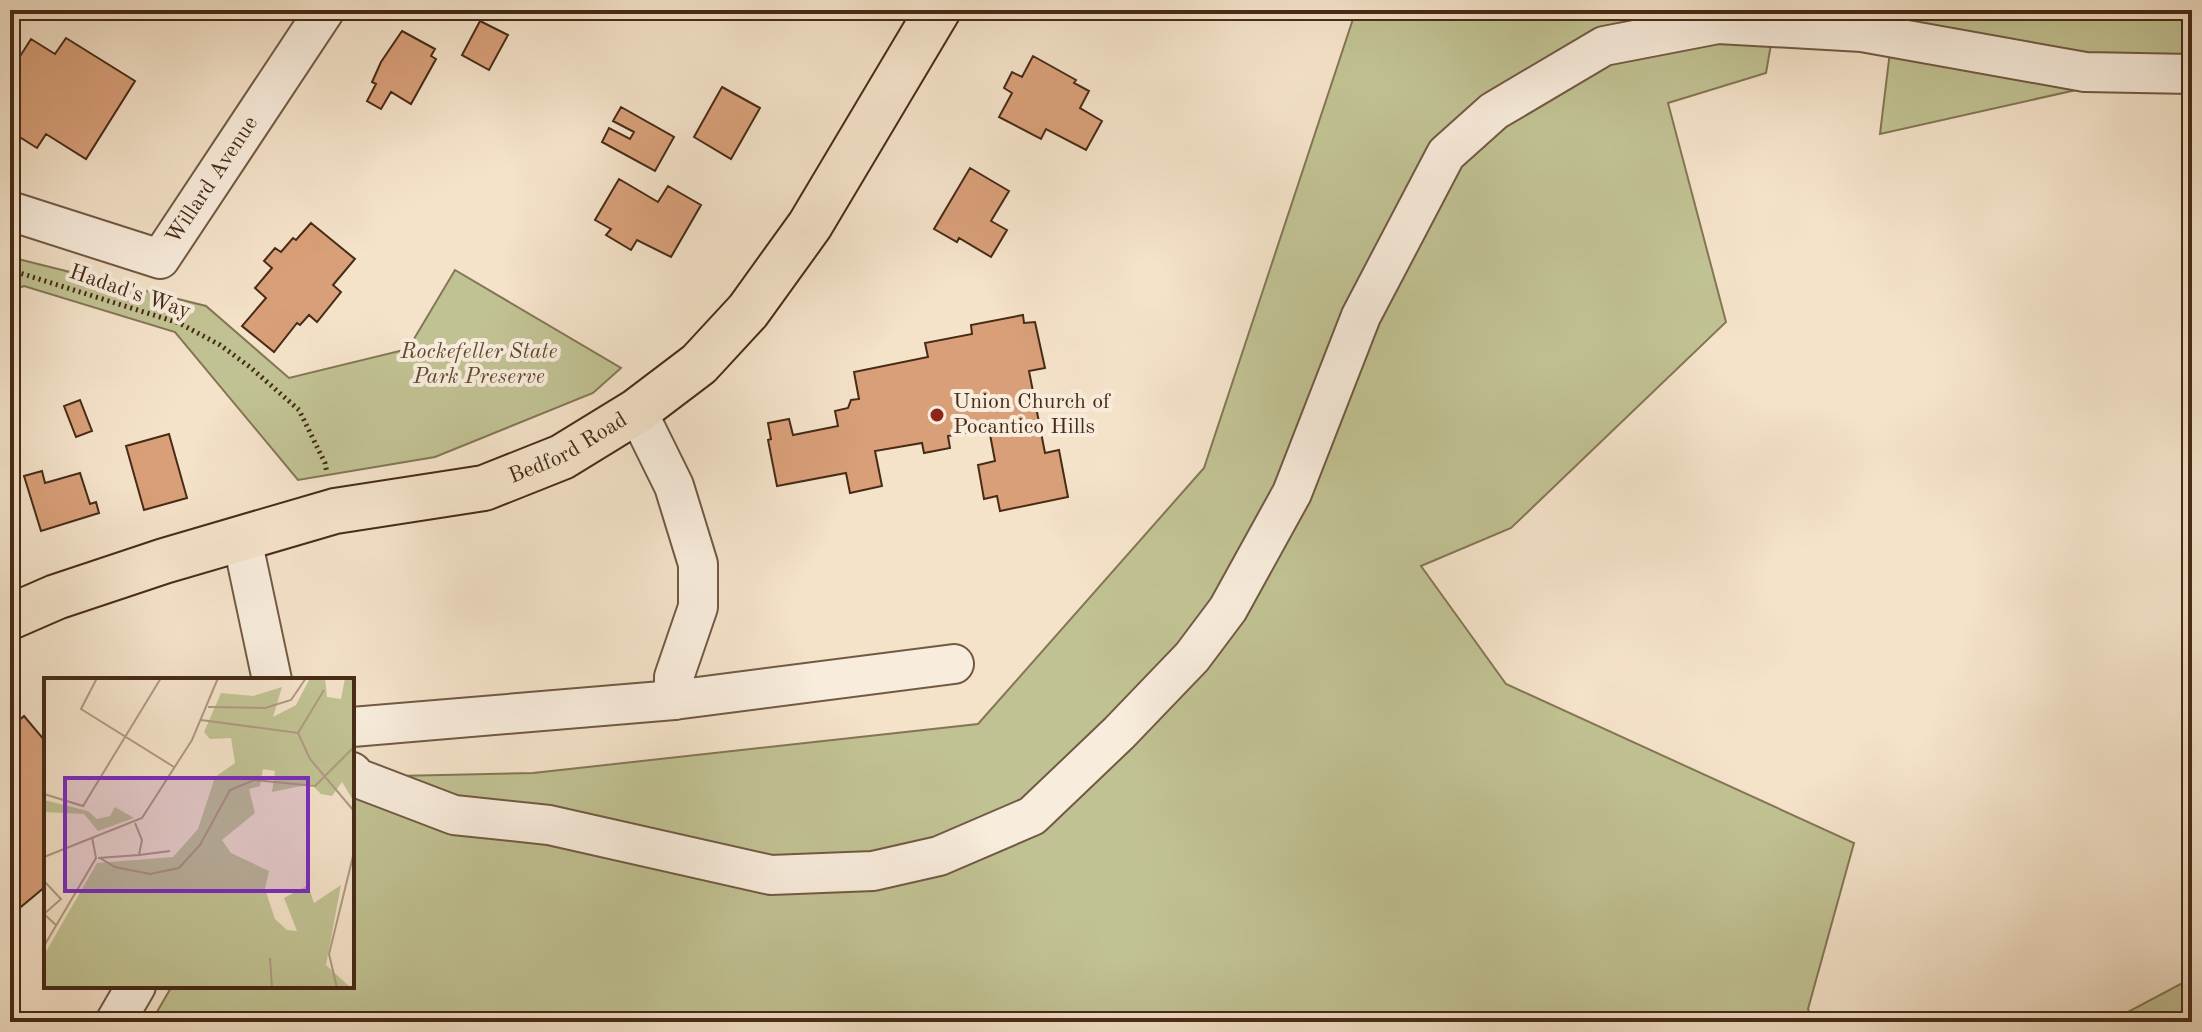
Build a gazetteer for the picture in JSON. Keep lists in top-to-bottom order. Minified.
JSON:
{"streets":{"main road":["Bedford Road"],"street":["Willard Avenue"],"path":["Hadad's Way"]},"crossings":[["Hadad's Way","Bedford Road"]],"parks":["Rockefeller State Park Preserve"],"places":["Union Church of Pocantico Hills"]}
